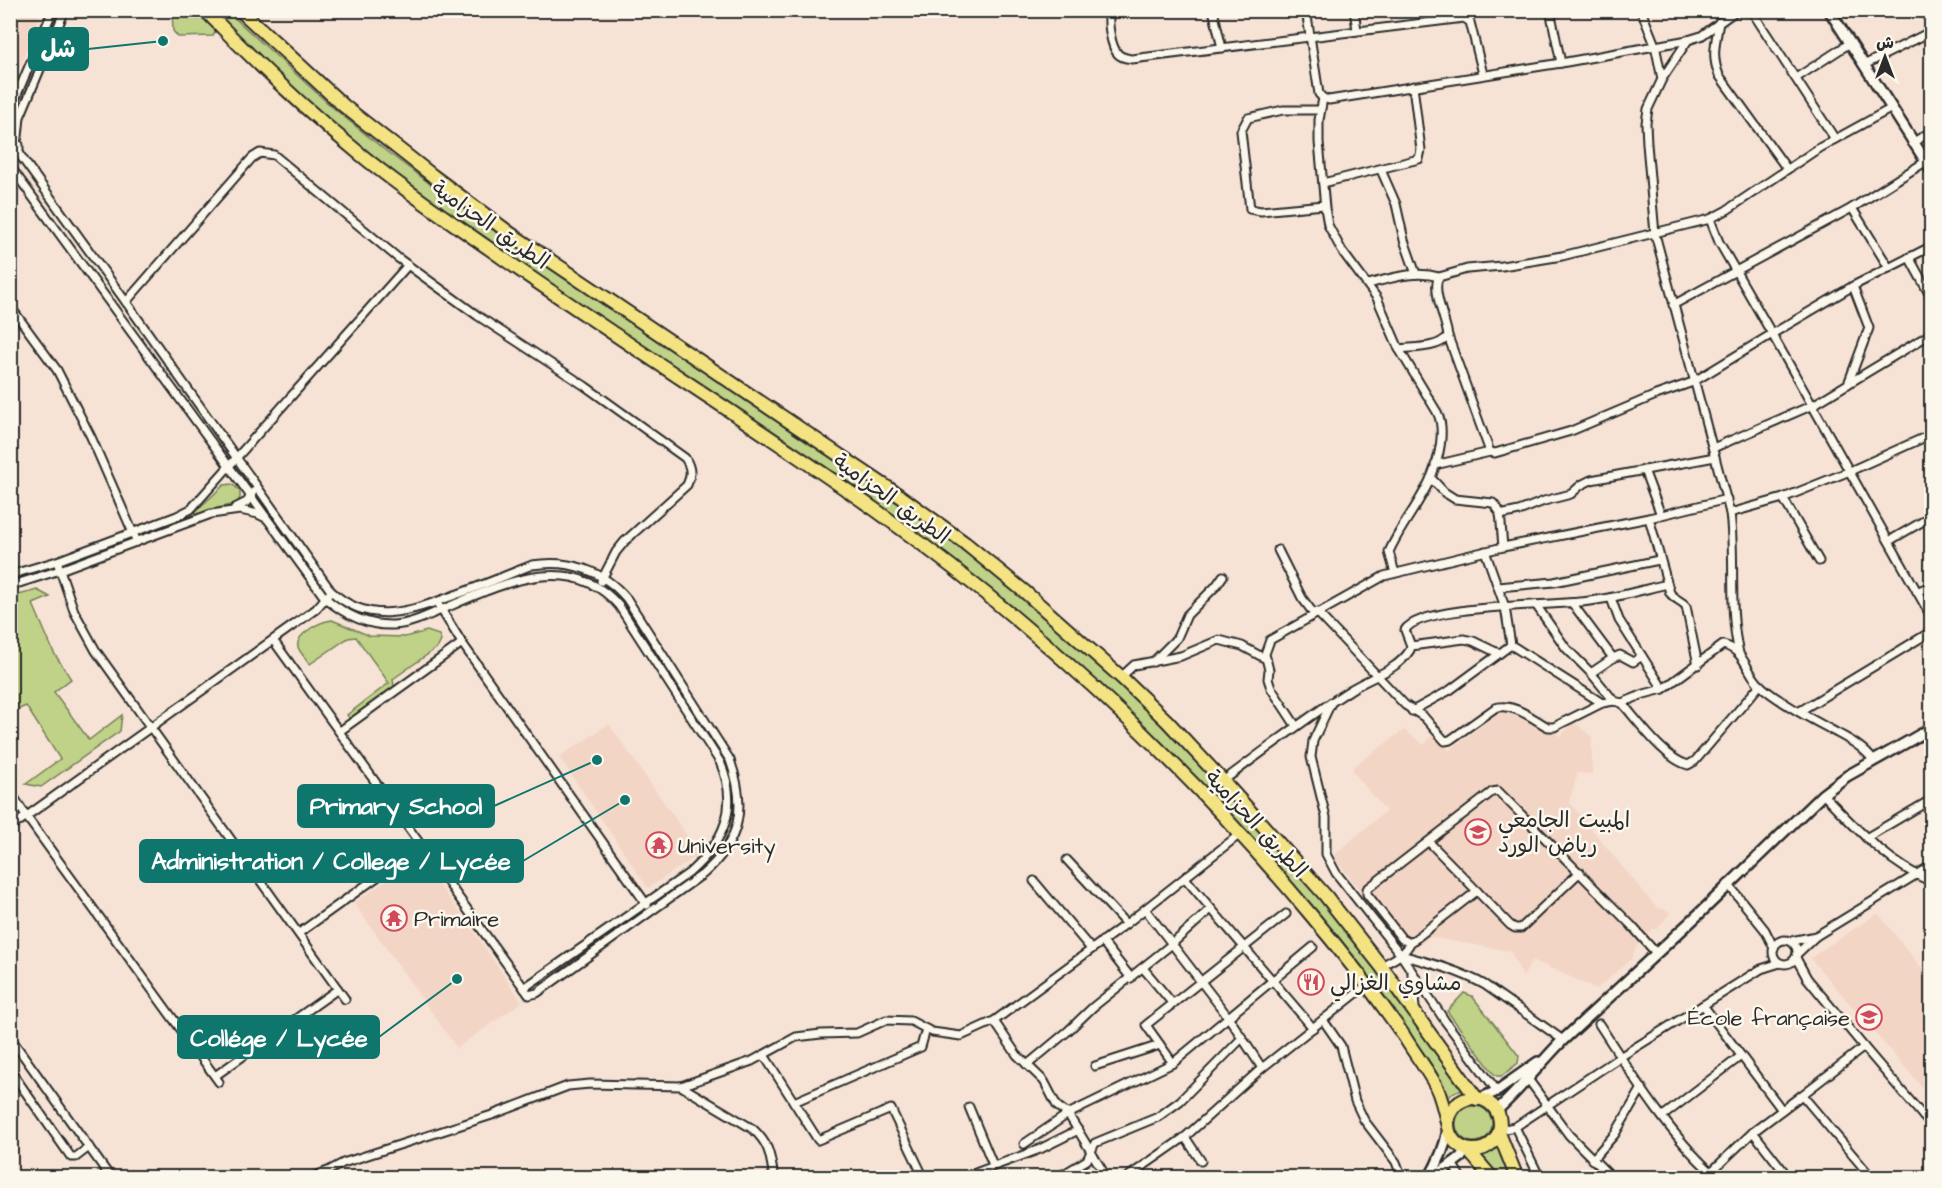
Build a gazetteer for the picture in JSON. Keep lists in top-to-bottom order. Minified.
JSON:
{"streets":{"highway":["الطريق الحزامية"]},"places":{"other":["شل","Primary School","Administration / College / Lycée","Collége / Lycée"],"school or university":["المبيت الجامعي رياض الورد","École française"],"temple":["University","Primaire"],"restaurant":["مشاوي الغزالي"]},"north":"top"}
